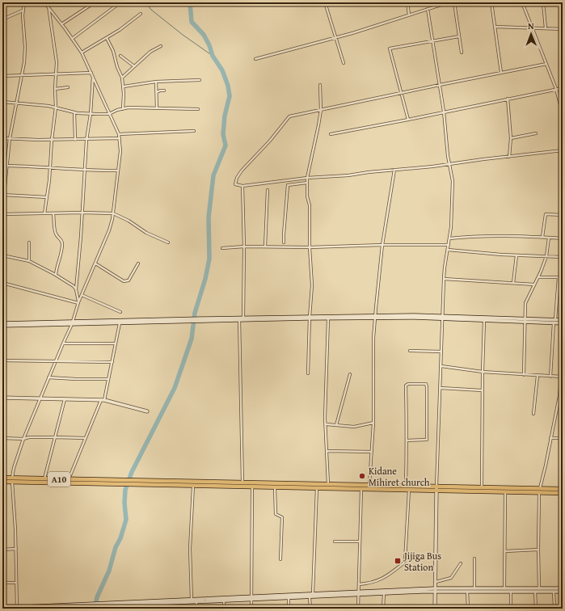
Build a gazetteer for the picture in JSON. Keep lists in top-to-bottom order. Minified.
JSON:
{"streets":{"highway":["A10"]},"places":{"other":["Kidane Mihiret church"],"transit":["Jijiga Bus Station"]},"north":"top"}
